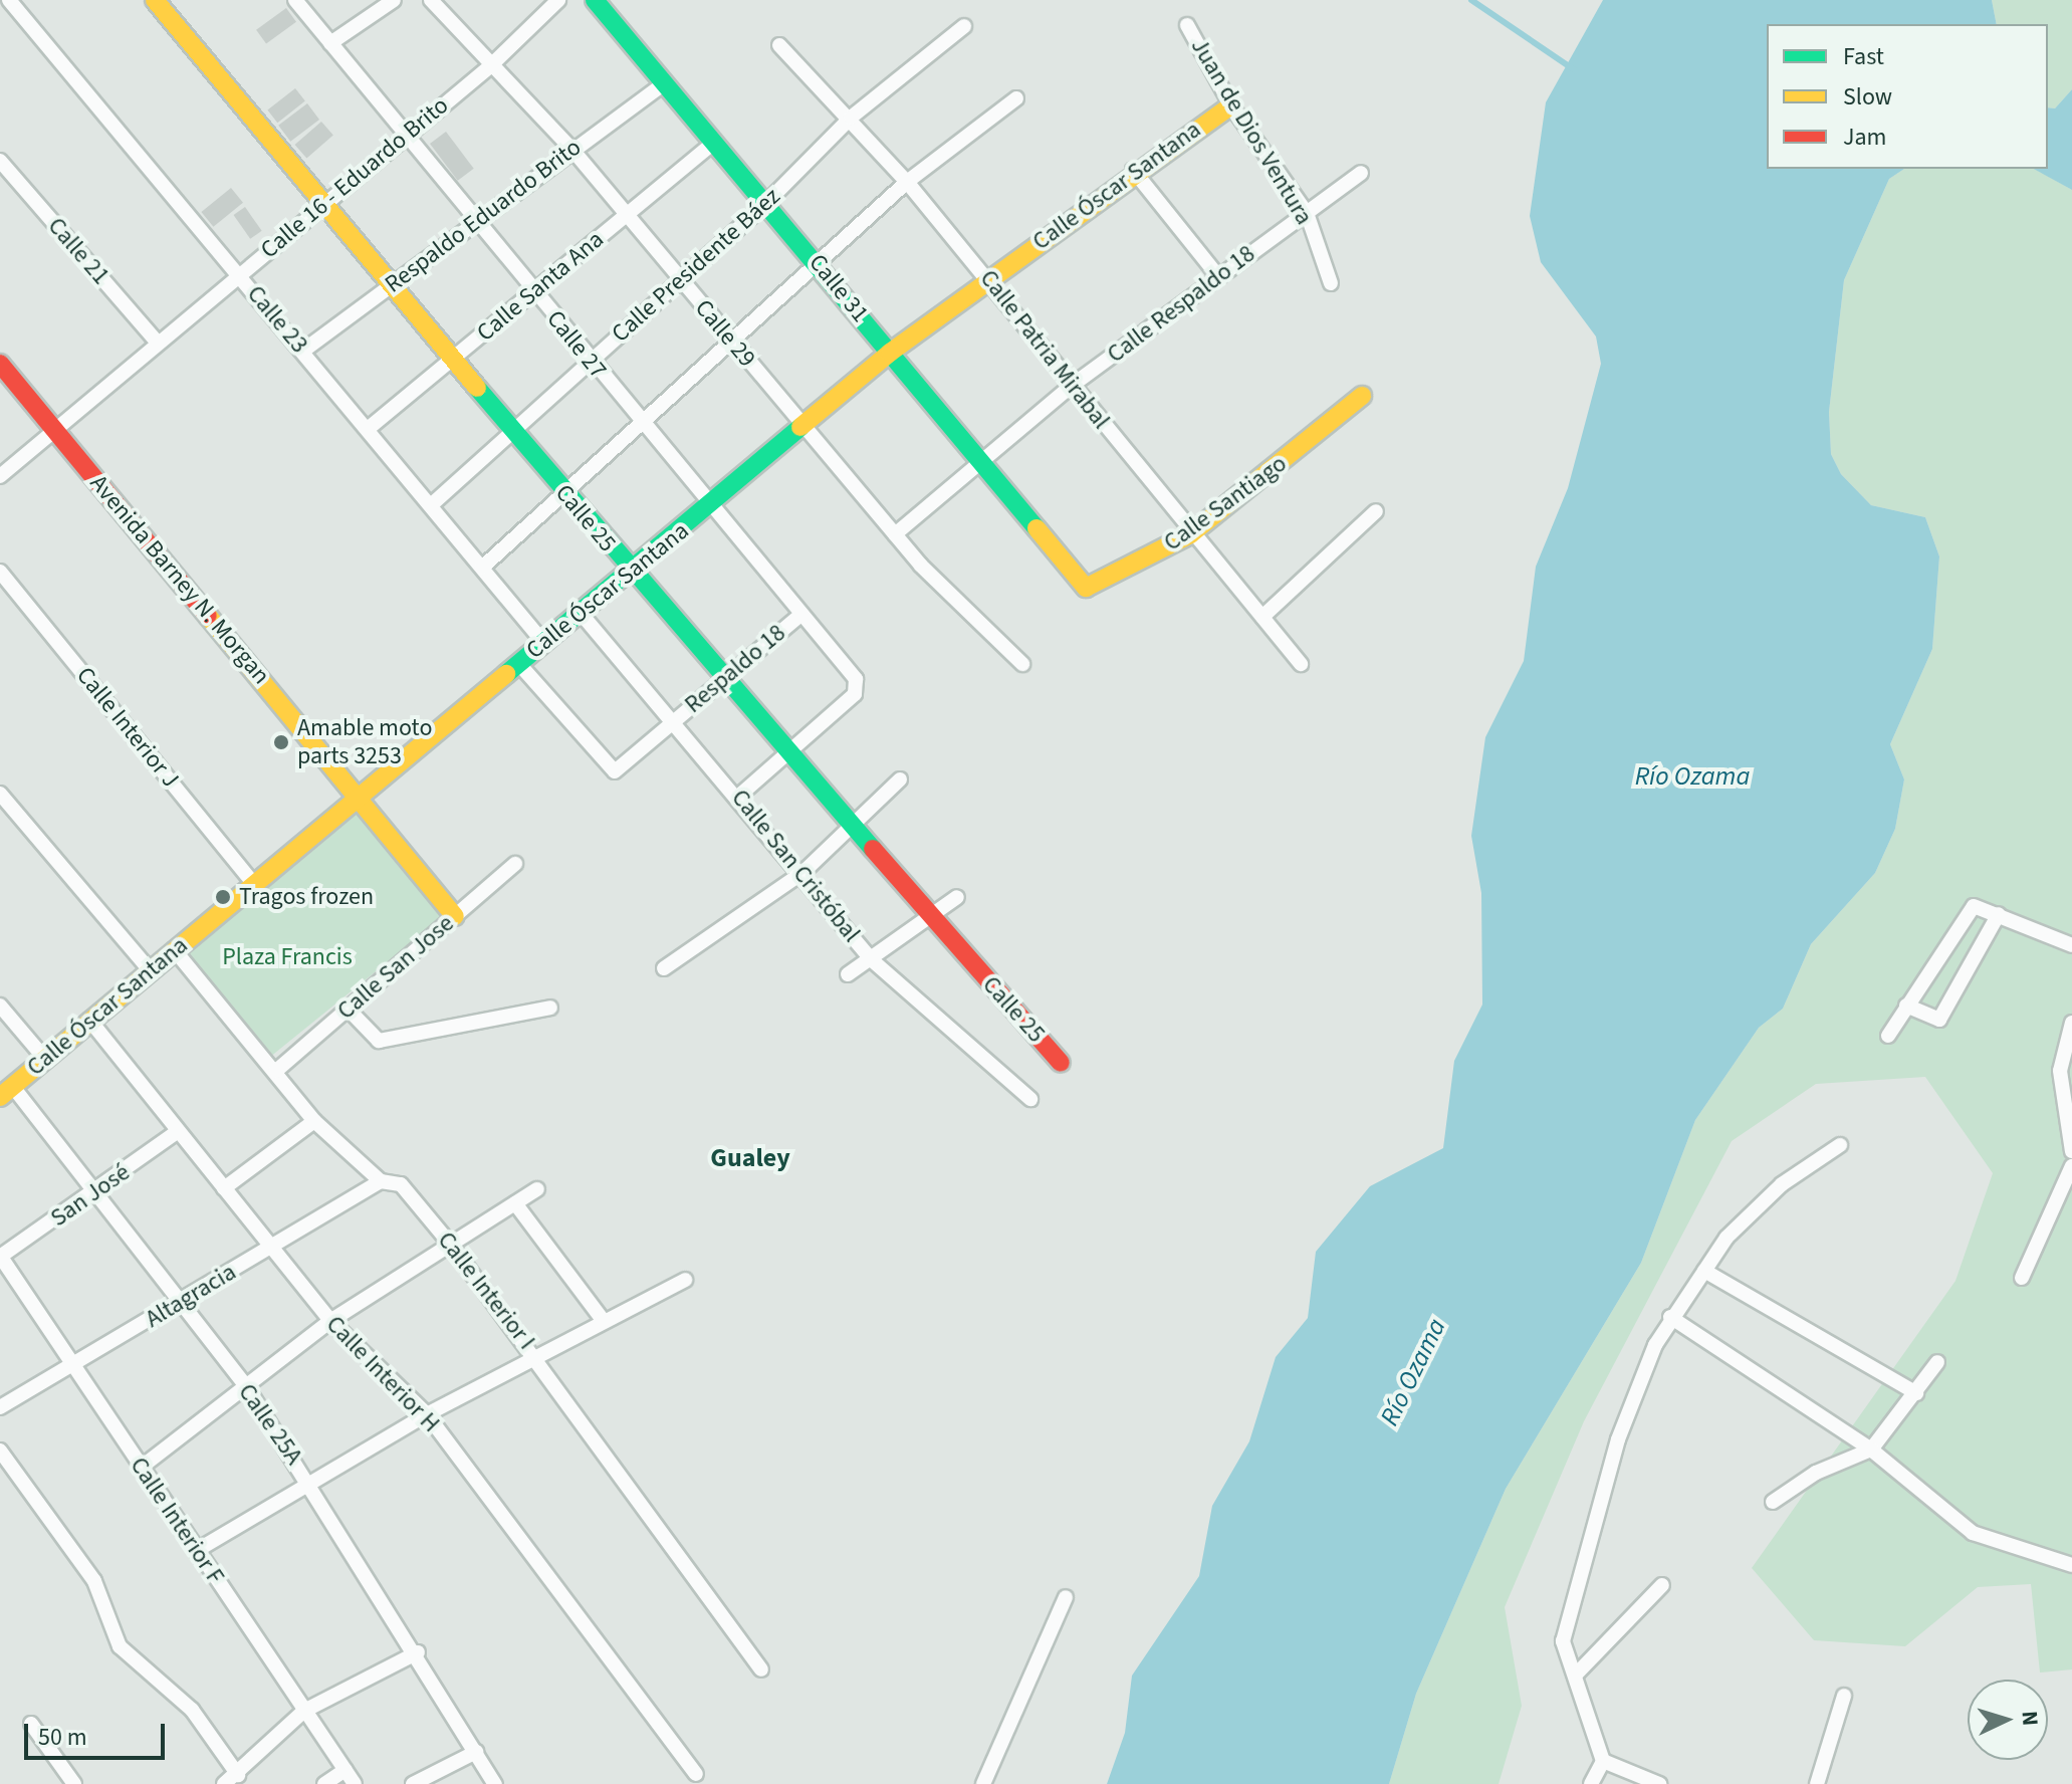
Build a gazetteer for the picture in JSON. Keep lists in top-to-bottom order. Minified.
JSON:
{"streets":{"street":["Juan de Dios Ventura","Calle 16 - Eduardo Brito","Calle Óscar Santana","Respaldo Eduardo Brito","Calle 21","Calle Presidente Báez","Calle Santa Ana","Calle 31","Calle Respaldo 18","Calle 23","Calle 29","Calle 27","Calle Patria Mirabal","Calle Santiago","Calle 25","Avenida Barney N. Morgan","Respaldo 18","Calle Interior J","Calle San Cristóbal","Calle San Jose","San José","Calle Interior I","Altagracia","Calle Interior H","Calle 25A","Calle Interior F"]},"crossings":[["Juan de Dios Ventura","Calle Óscar Santana"],["Juan de Dios Ventura","Calle Respaldo 18"],["Calle 16 - Eduardo Brito","Calle 21"],["Calle 16 - Eduardo Brito","Calle 23"],["Calle 16 - Eduardo Brito","Calle 29"],["Calle 16 - Eduardo Brito","Calle 27"],["Calle 16 - Eduardo Brito","Calle 25"],["Calle 16 - Eduardo Brito","Avenida Barney N. Morgan"],["Calle Óscar Santana","Calle 31"],["Calle Óscar Santana","Calle 23"],["Calle Óscar Santana","Calle 29"],["Calle Óscar Santana","Calle 27"],["Calle Óscar Santana","Calle Patria Mirabal"],["Calle Óscar Santana","Calle 25"],["Calle Óscar Santana","Avenida Barney N. Morgan"],["Calle Óscar Santana","Respaldo 18"],["Calle Óscar Santana","Calle Interior J"],["Calle Óscar Santana","Calle San Cristóbal"],["Calle Óscar Santana","Calle Interior I"],["Calle Óscar Santana","Calle Interior H"],["Calle Óscar Santana","Calle 25A"],["Respaldo Eduardo Brito","Calle 31"],["Respaldo Eduardo Brito","Calle 23"],["Respaldo Eduardo Brito","Calle 29"],["Respaldo Eduardo Brito","Calle 27"],["Respaldo Eduardo Brito","Calle 25"],["Calle Presidente Báez","Calle 31"],["Calle Presidente Báez","Calle 23"],["Calle Presidente Báez","Calle 29"],["Calle Presidente Báez","Calle 27"],["Calle Presidente Báez","Calle Patria Mirabal"],["Calle Presidente Báez","Calle 25"],["Calle Santa Ana","Calle 31"],["Calle Santa Ana","Calle 23"],["Calle Santa Ana","Calle 29"],["Calle Santa Ana","Calle 27"],["Calle Santa Ana","Calle 25"],["Calle 31","Calle Respaldo 18"],["Calle 31","Calle Santiago"],["Calle Respaldo 18","Calle 29"],["Calle Respaldo 18","Calle Patria Mirabal"],["Calle 27","Calle 25"],["Calle 27","Respaldo 18"],["Calle Patria Mirabal","Calle Santiago"],["Calle 25","Respaldo 18"],["Avenida Barney N. Morgan","Calle San Jose"],["Respaldo 18","Calle San Cristóbal"],["Calle San Jose","Calle Interior I"],["San José","Calle Interior H"],["San José","Calle 25A"],["San José","Calle Interior F"],["Calle Interior I","Altagracia"],["Altagracia","Calle Interior H"],["Altagracia","Calle 25A"],["Altagracia","Calle Interior F"]],"districts":["Gualey"],"water":["Río Ozama"],"parks":["Plaza Francis"],"places":["Amable moto parts 3253","Tragos frozen"],"legend":["Fast","Slow","Jam"],"scale_bar":"50 m","north":"right"}
